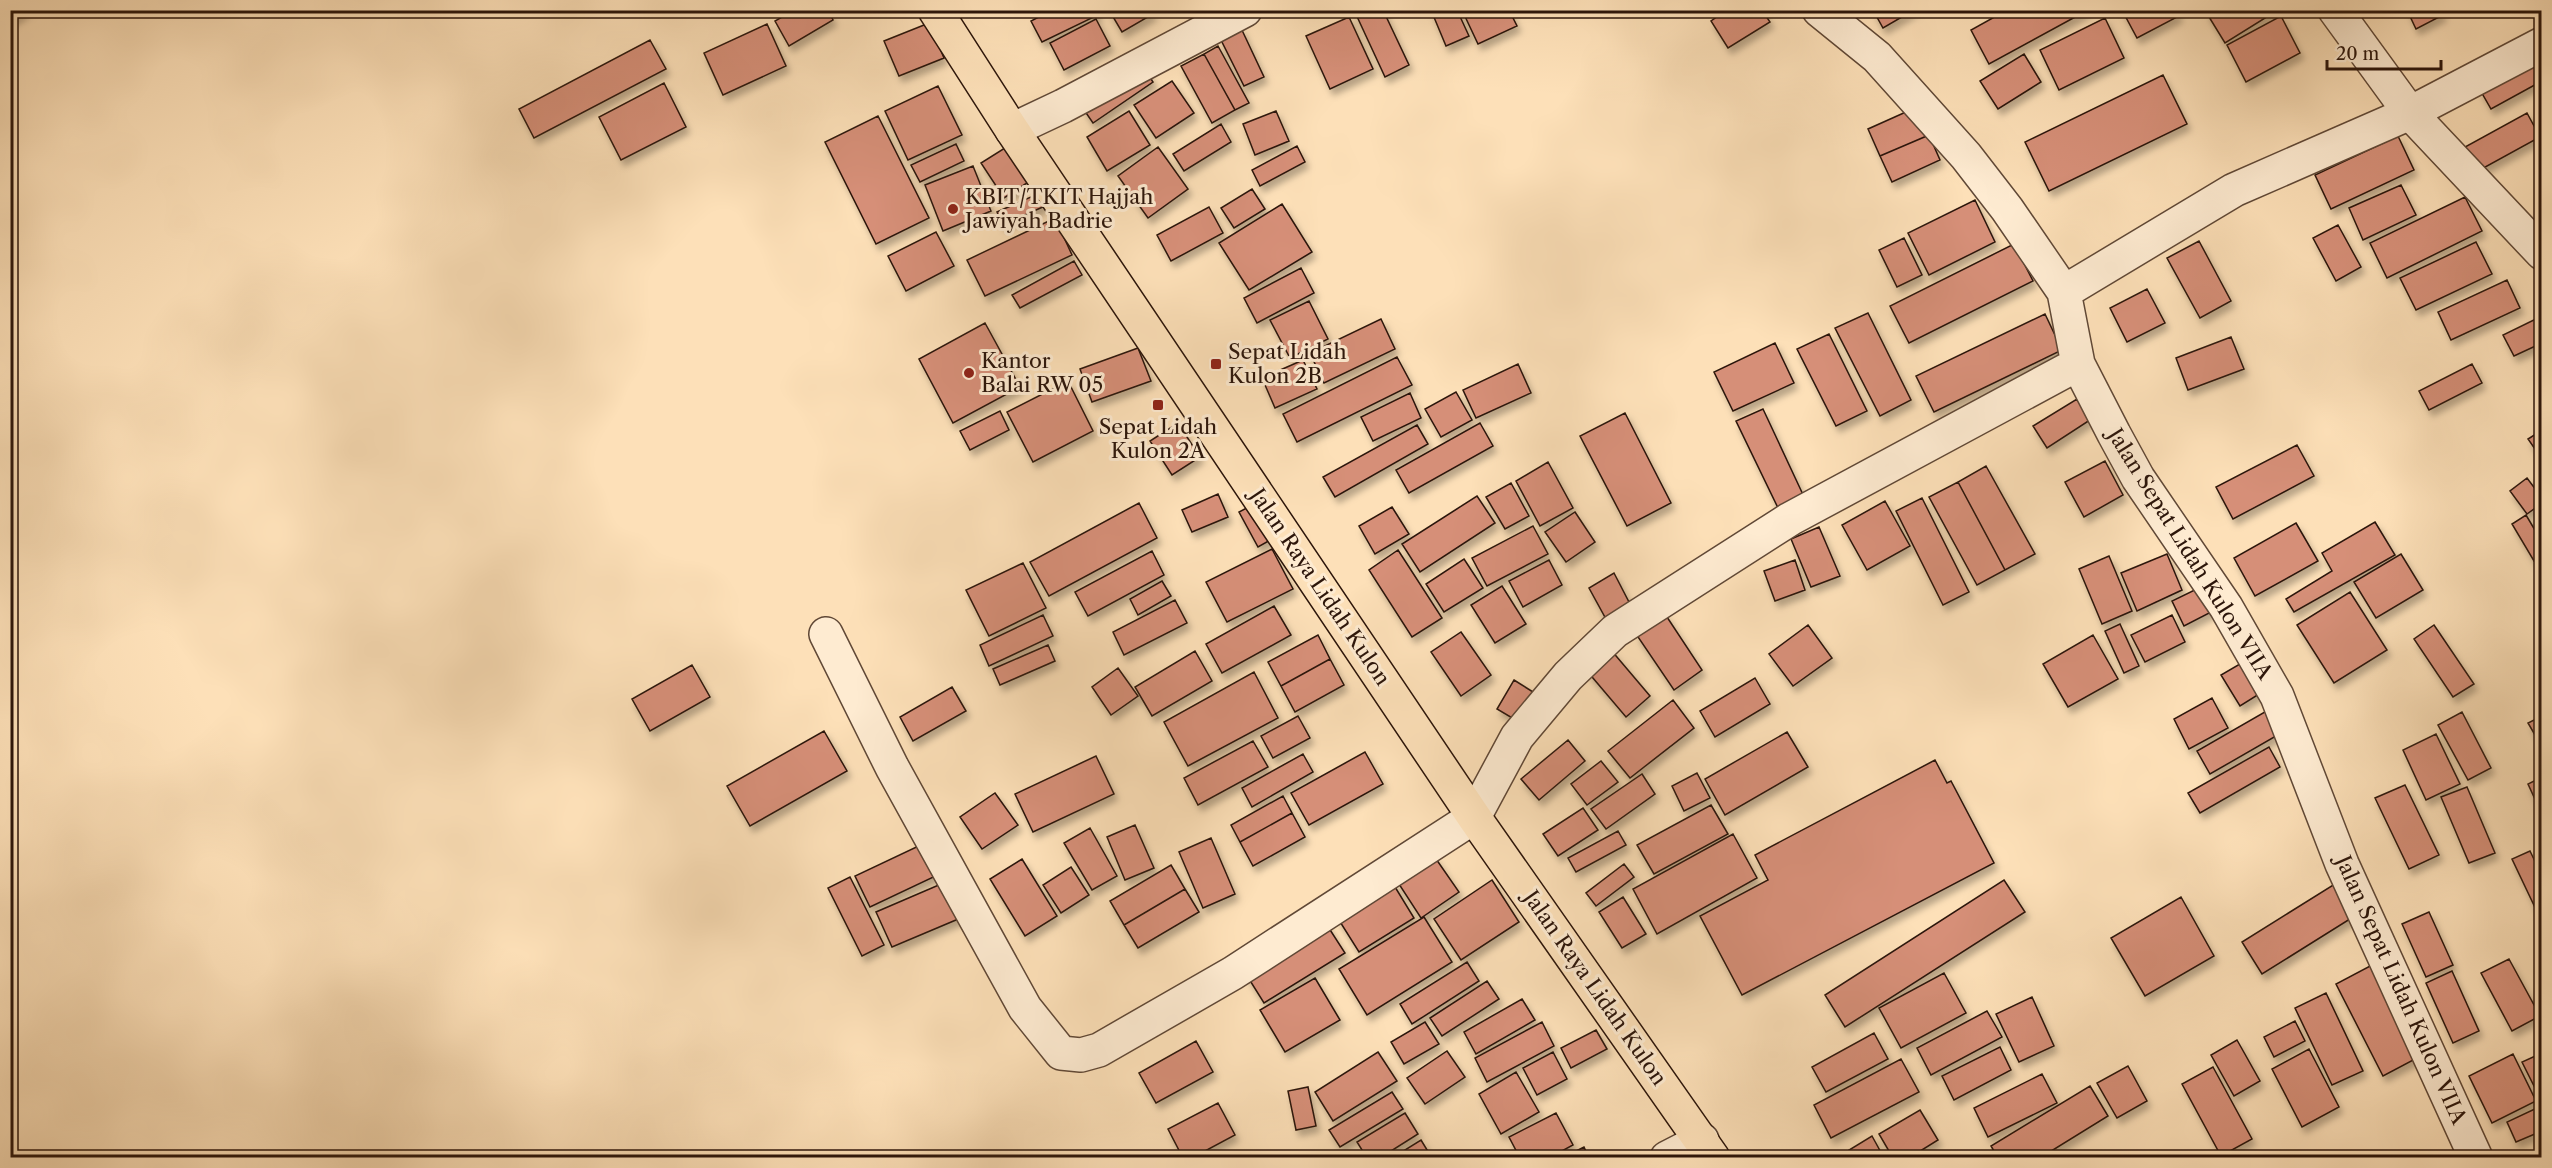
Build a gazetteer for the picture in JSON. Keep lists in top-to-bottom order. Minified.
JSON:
{"streets":{"main road":["Jalan Raya Lidah Kulon"],"street":["Jalan Sepat Lidah Kulon VIIA"]},"places":{"other":["KBIT/TKIT Hajjah Jawiyah Badrie","Kantor Balai RW 05"],"transit":["Sepat Lidah Kulon 2B","Sepat Lidah Kulon 2A"]},"scale_bar":"20 m"}
